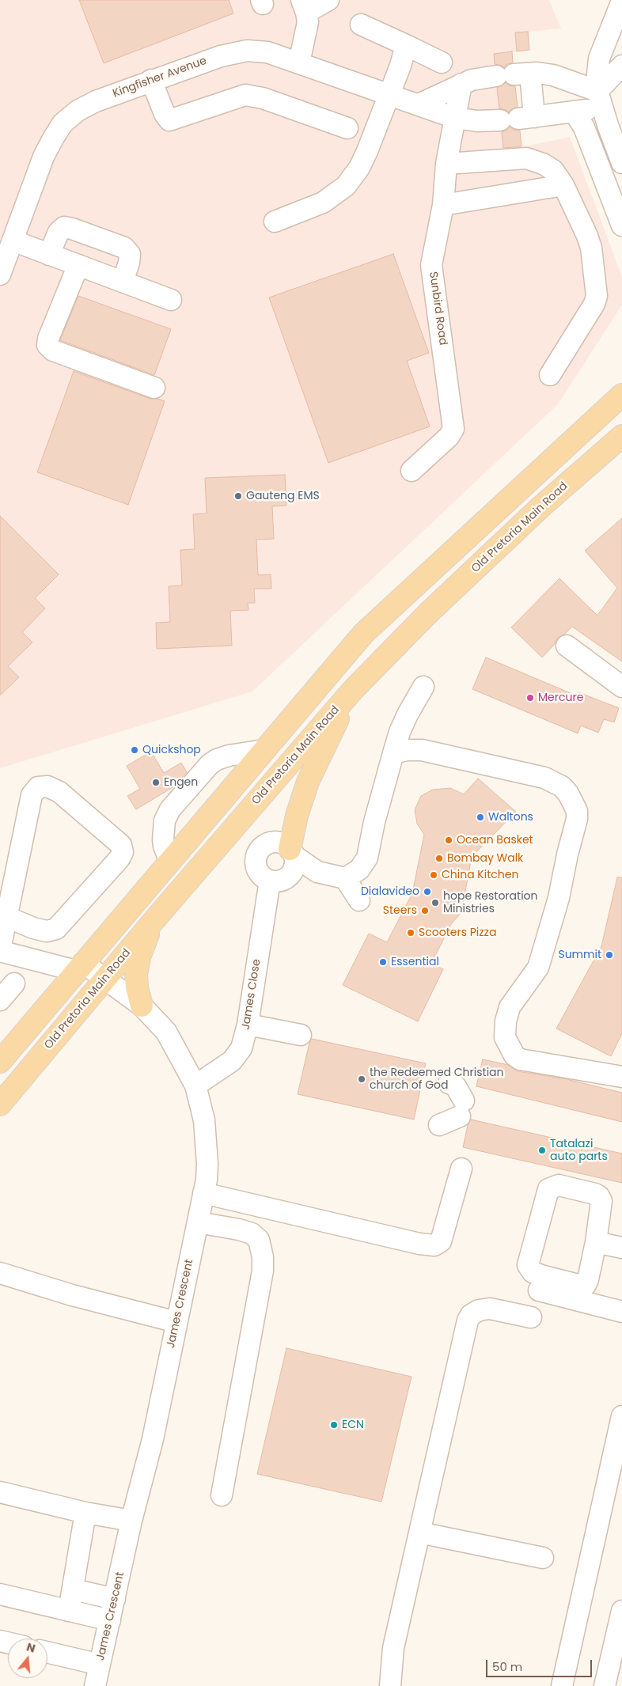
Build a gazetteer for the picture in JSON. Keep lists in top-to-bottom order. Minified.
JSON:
{"streets":{"main road":["Old Pretoria Main Road"],"street":["Kingfisher Avenue","Sunbird Road","James Close","James Crescent"]},"crossings":[["Kingfisher Avenue","Sunbird Road"],["Old Pretoria Main Road","James Crescent"],["James Close","James Crescent"]],"places":["Gauteng EMS","Mercure","Quickshop","Engen","Waltons","Ocean Basket","Bombay Walk","China Kitchen","Dialavideo","hope Restoration Ministries","Steers","Scooters Pizza","Summit","Essential","the Redeemed Christian church of God","Tatalazi auto parts","ECN"],"scale_bar":"50 m","north":"top"}
